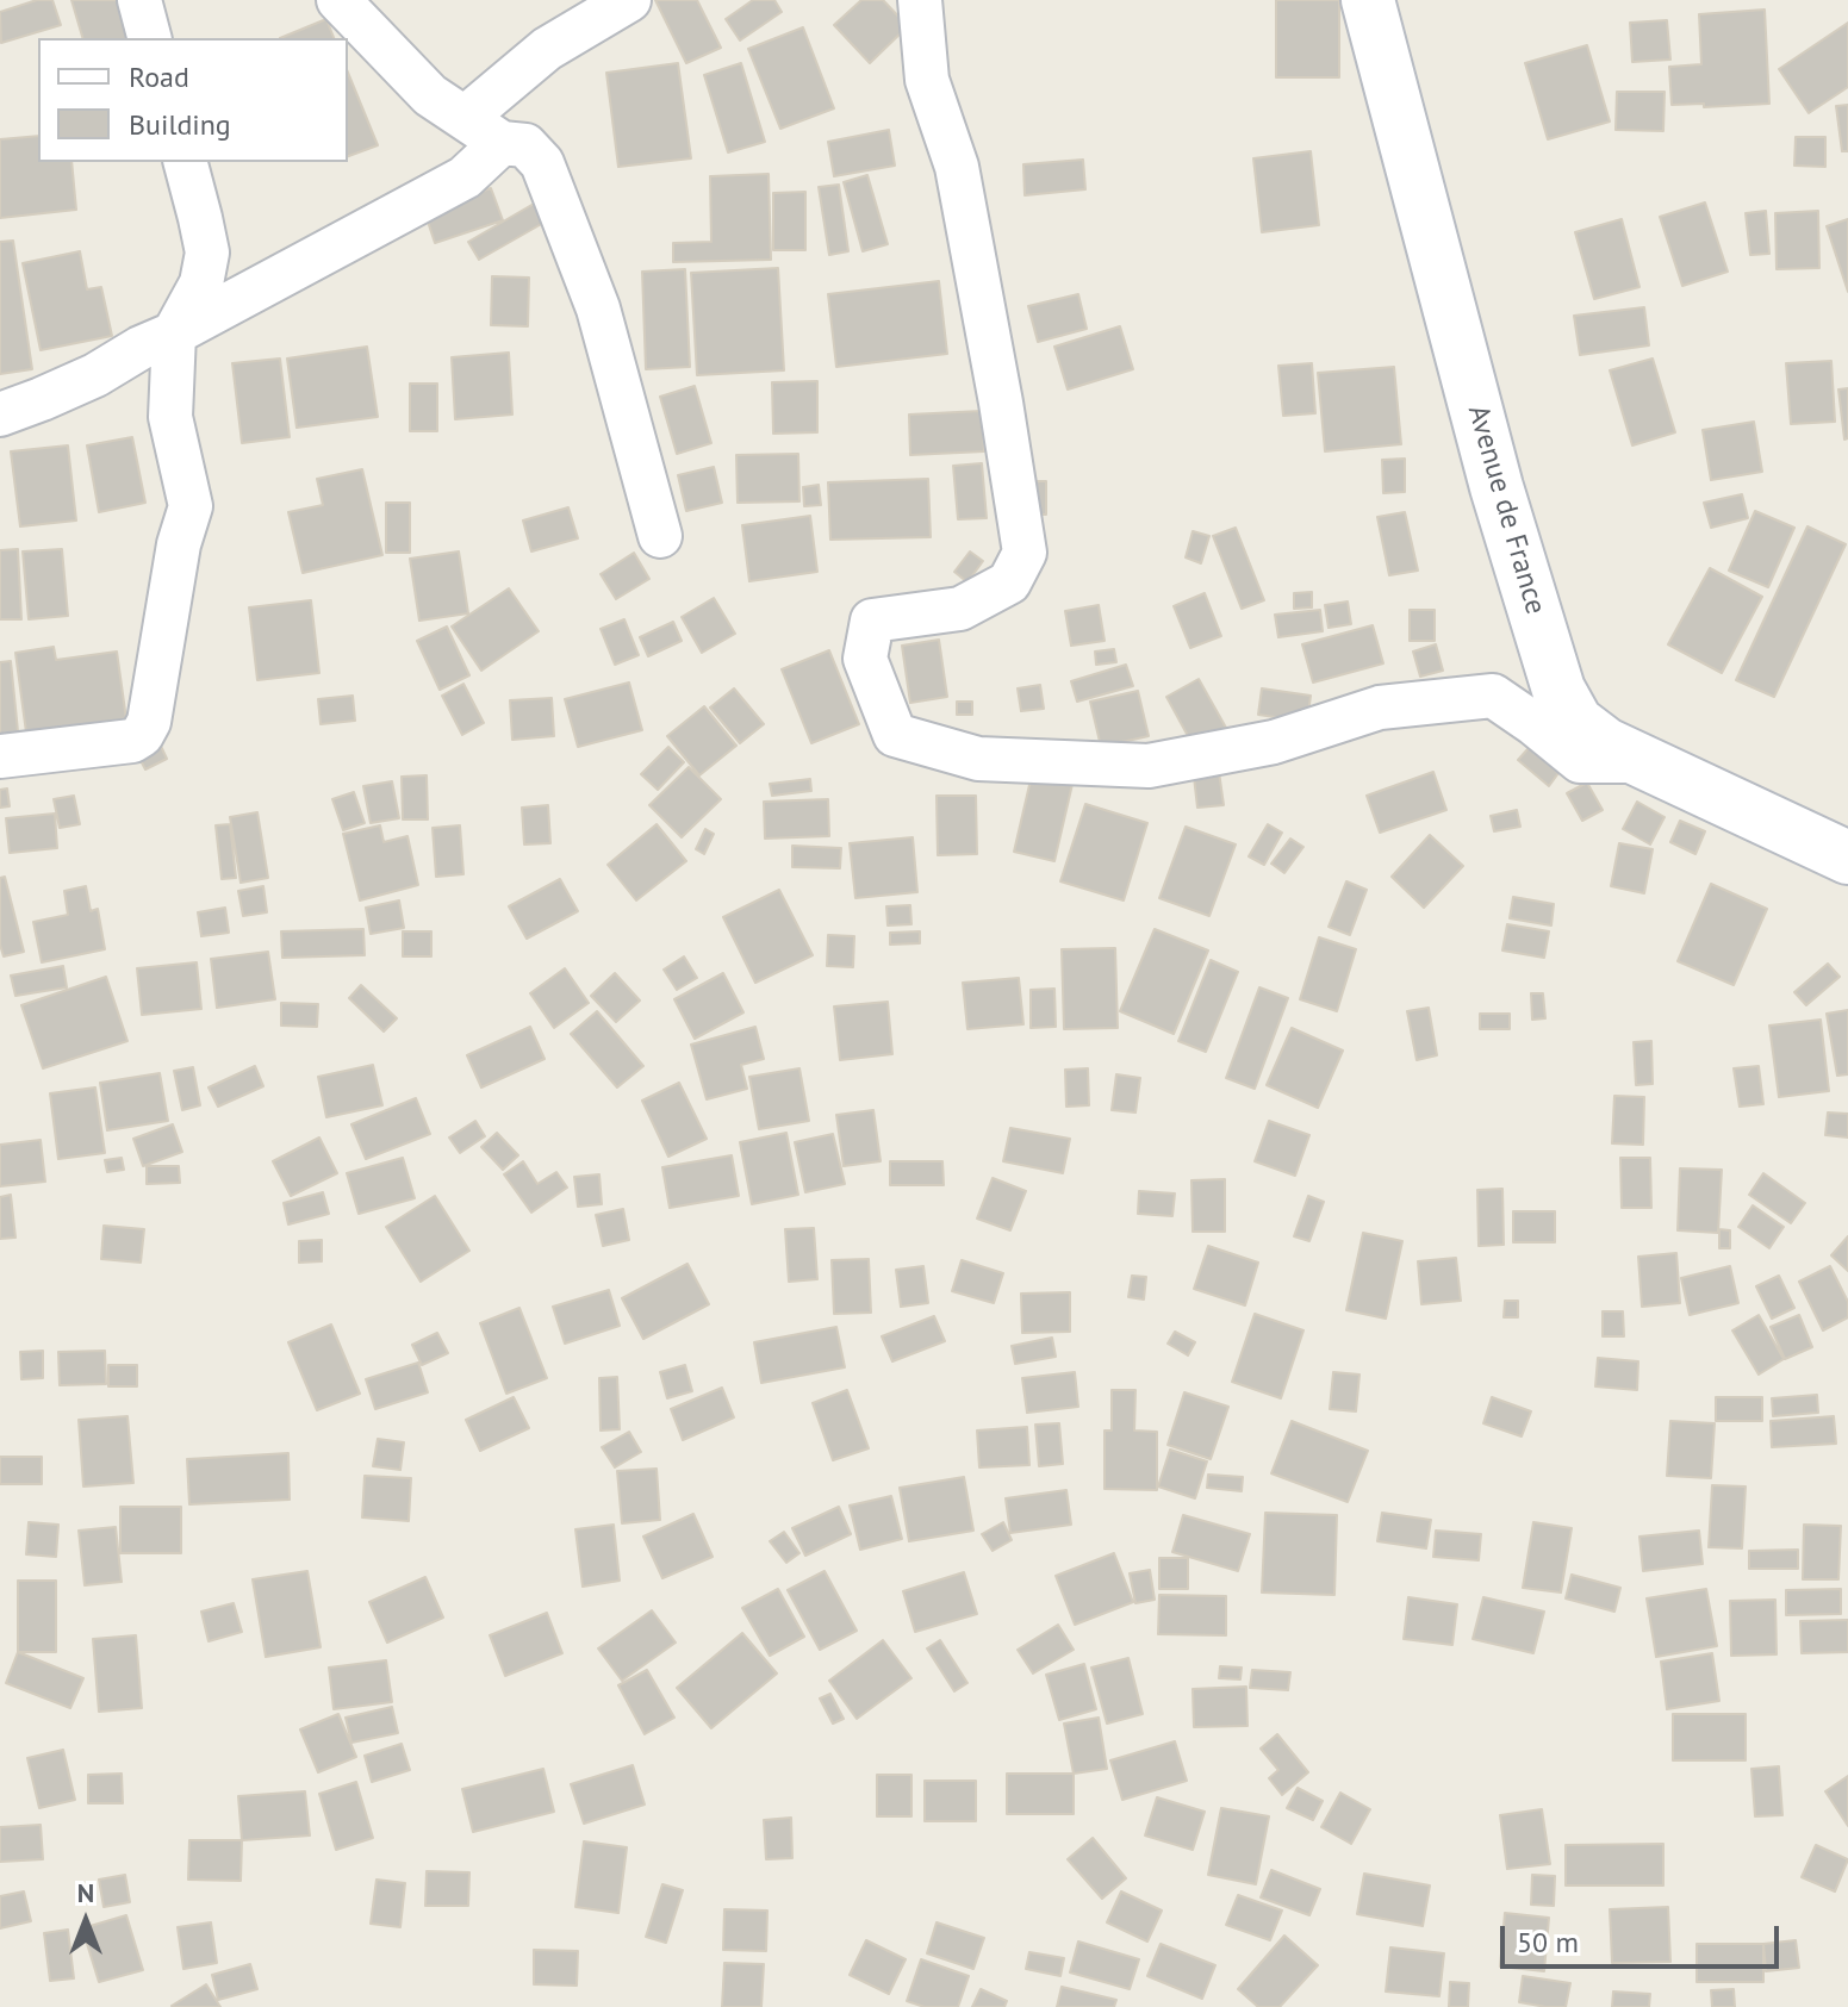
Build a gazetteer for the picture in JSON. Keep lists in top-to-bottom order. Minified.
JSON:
{"streets":{"main road":["Avenue de France"]},"legend":["Road","Building"],"scale_bar":"50 m","north":"top"}
